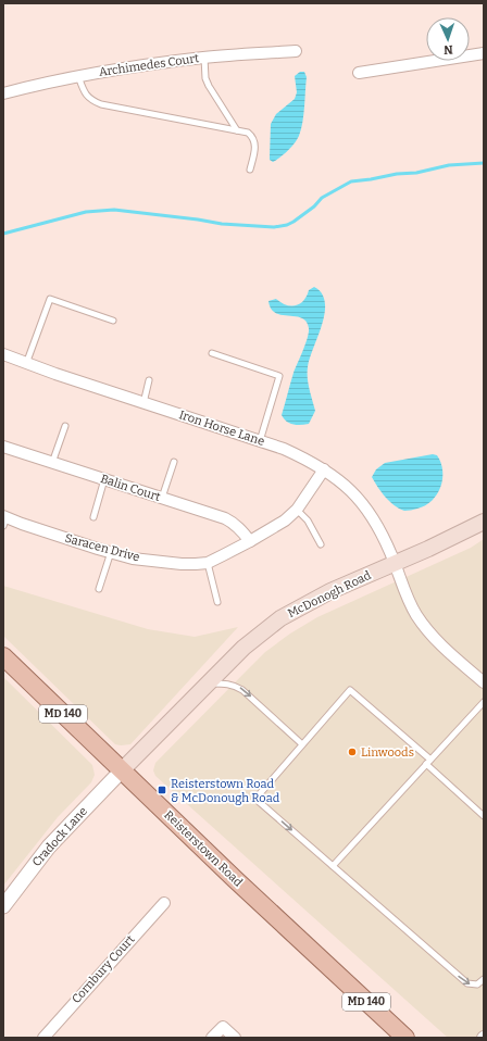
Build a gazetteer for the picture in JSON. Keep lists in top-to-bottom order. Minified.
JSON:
{"streets":{"main road":["McDonogh Road","MD 140","Reisterstown Road"],"street":["Archimedes Court","Iron Horse Lane","Balin Court","Saracen Drive","Cradock Lane","Cornbury Court"]},"crossings":[["Iron Horse Lane","Saracen Drive"],["Iron Horse Lane","McDonogh Road"],["Balin Court","Saracen Drive"],["McDonogh Road","Cradock Lane"],["McDonogh Road","Reisterstown Road"],["Cradock Lane","Reisterstown Road"]],"places":{"other":["Linwoods"],"transit":["Reisterstown Road & McDonough Road"]},"north":"bottom"}
